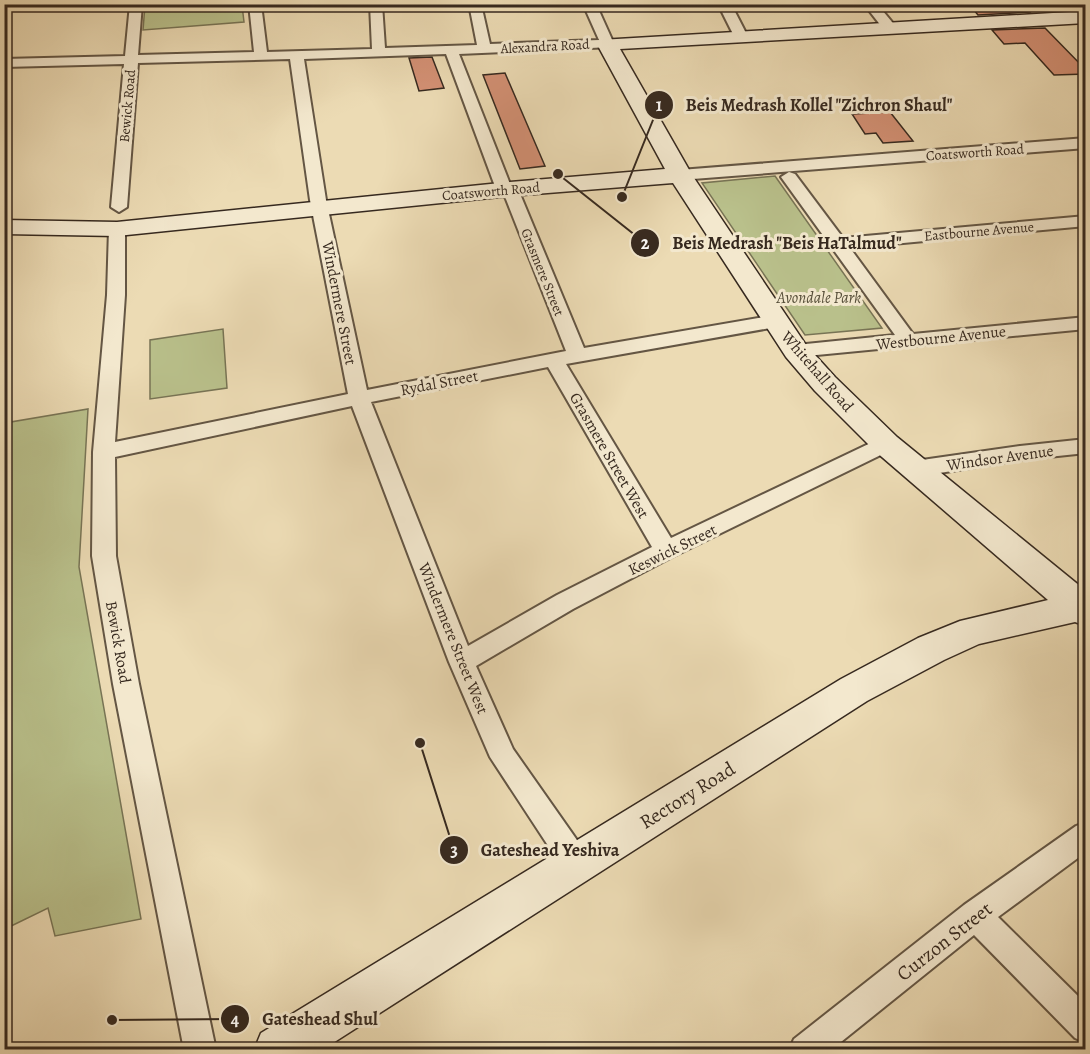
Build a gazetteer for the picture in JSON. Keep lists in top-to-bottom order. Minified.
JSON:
{"streets":{"street":["Alexandra Road","Bewick Road","Coatsworth Road","Eastbourne Avenue","Grasmere Street","Windermere Street","Westbourne Avenue","Whitehall Road","Rydal Street","Grasmere Street West","Windsor Avenue","Keswick Street","Windermere Street West","Rectory Road","Curzon Street"]},"crossings":[["Alexandra Road","Bewick Road"],["Alexandra Road","Grasmere Street"],["Alexandra Road","Windermere Street"],["Alexandra Road","Whitehall Road"],["Bewick Road","Coatsworth Road"],["Bewick Road","Rydal Street"],["Coatsworth Road","Grasmere Street"],["Coatsworth Road","Windermere Street"],["Coatsworth Road","Whitehall Road"],["Grasmere Street","Rydal Street"],["Windermere Street","Rydal Street"],["Windermere Street","Windermere Street West"],["Westbourne Avenue","Whitehall Road"],["Whitehall Road","Rydal Street"],["Whitehall Road","Windsor Avenue"],["Whitehall Road","Keswick Street"],["Whitehall Road","Rectory Road"],["Rydal Street","Grasmere Street West"],["Rydal Street","Windermere Street West"],["Grasmere Street West","Keswick Street"],["Keswick Street","Windermere Street West"],["Windermere Street West","Rectory Road"]],"parks":["Avondale Park"],"places":["Beis Medrash \"Beis HaTalmud\"","Beis Medrash Kollel \"Zichron Shaul\"","Gateshead Yeshiva","Gateshead Shul"]}
